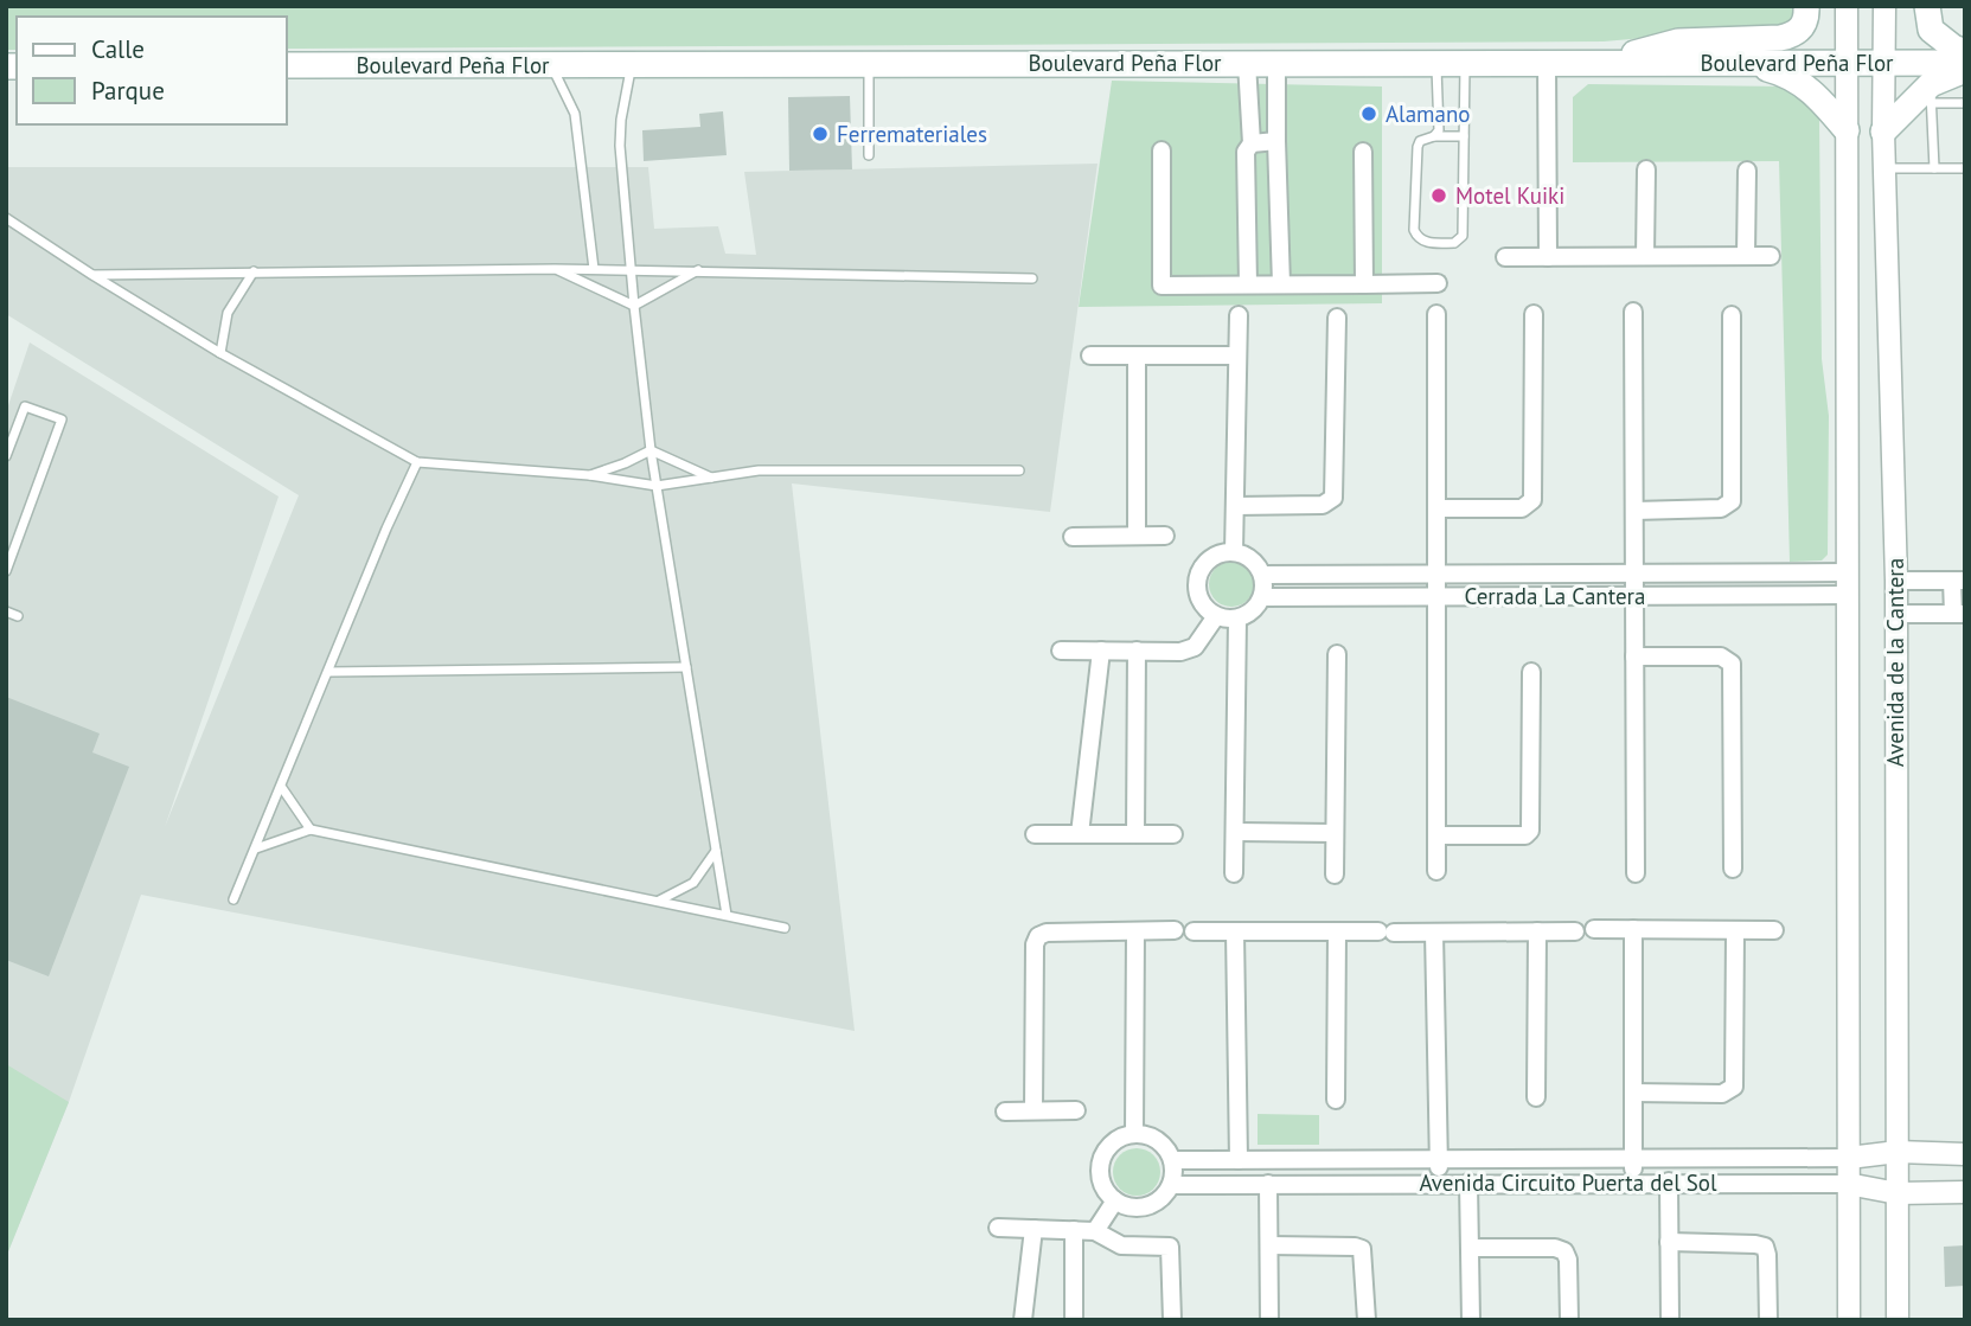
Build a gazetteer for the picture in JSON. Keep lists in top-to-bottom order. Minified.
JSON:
{"streets":{"main road":["Boulevard Peña Flor"],"street":["Cerrada La Cantera","Avenida de la Cantera","Avenida Circuito Puerta del Sol"]},"crossings":[["Boulevard Peña Flor","Avenida de la Cantera"],["Cerrada La Cantera","Avenida de la Cantera"],["Avenida de la Cantera","Avenida Circuito Puerta del Sol"]],"places":["Alamano","Ferremateriales","Motel Kuiki"],"legend":["Calle","Parque"]}
